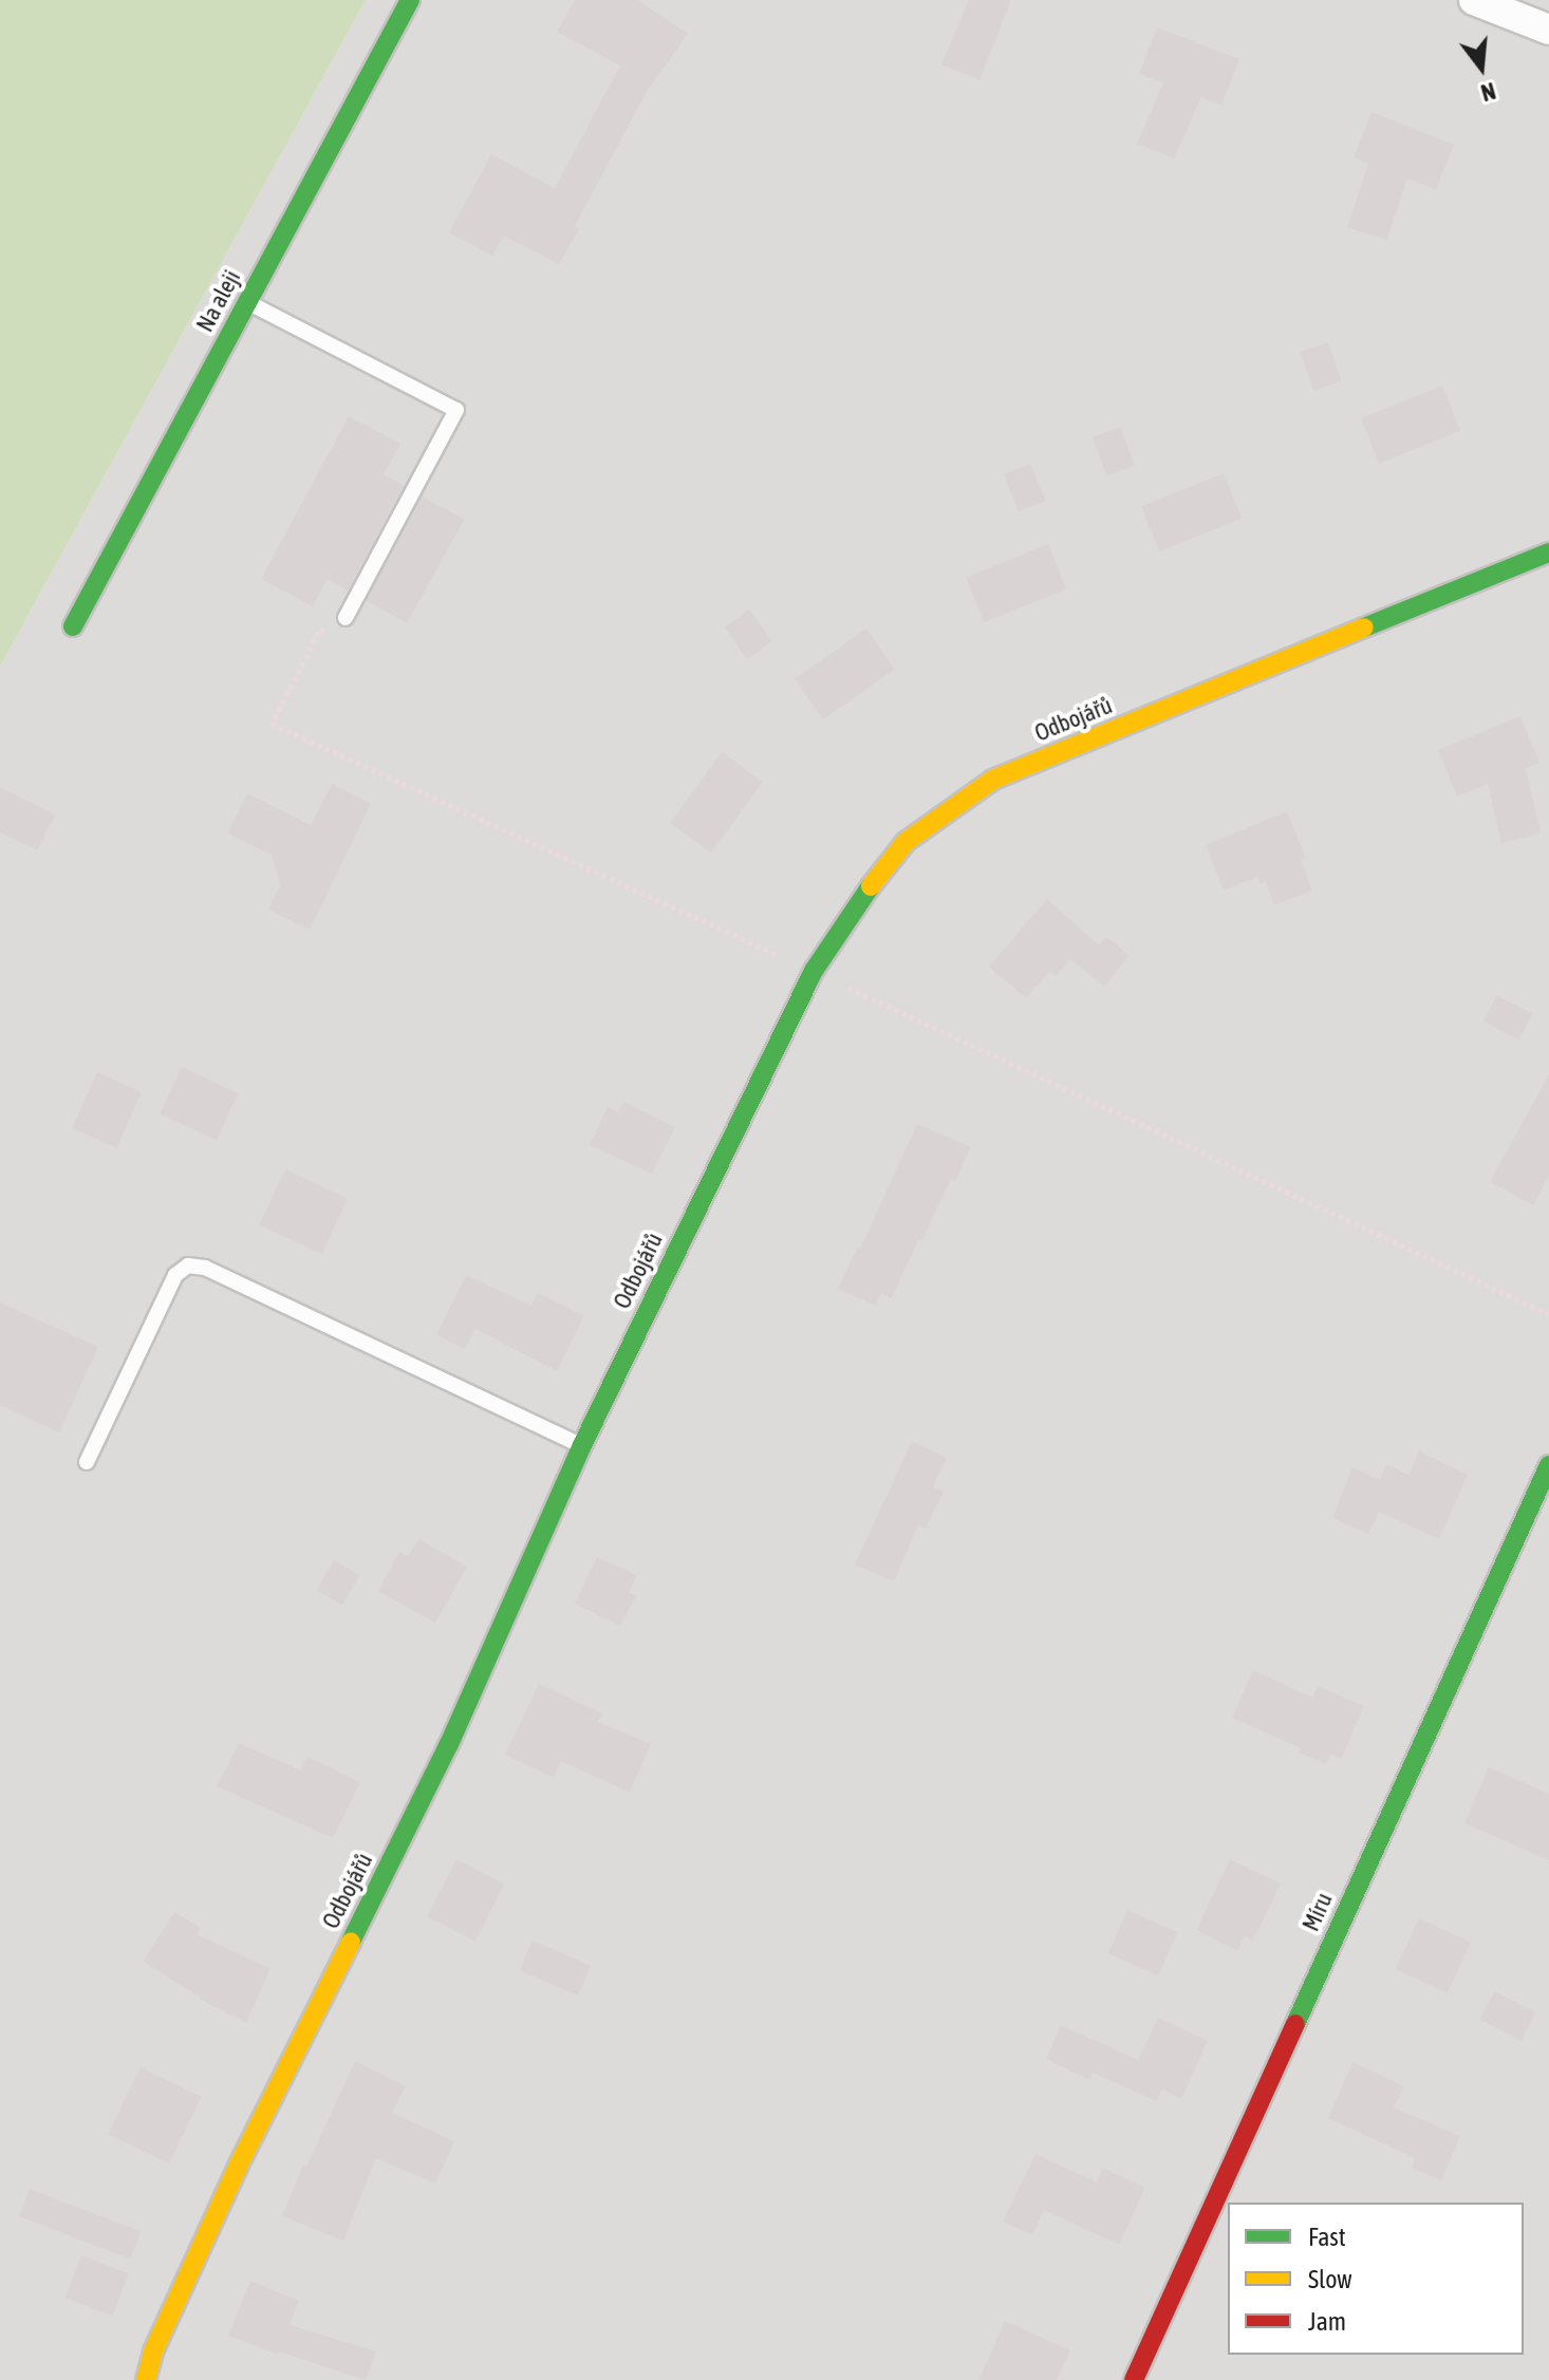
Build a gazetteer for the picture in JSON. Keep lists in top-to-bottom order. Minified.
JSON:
{"streets":{"street":["Na aleji","Odbojářů","Míru"]},"legend":["Fast","Slow","Jam"],"north":"bottom"}
